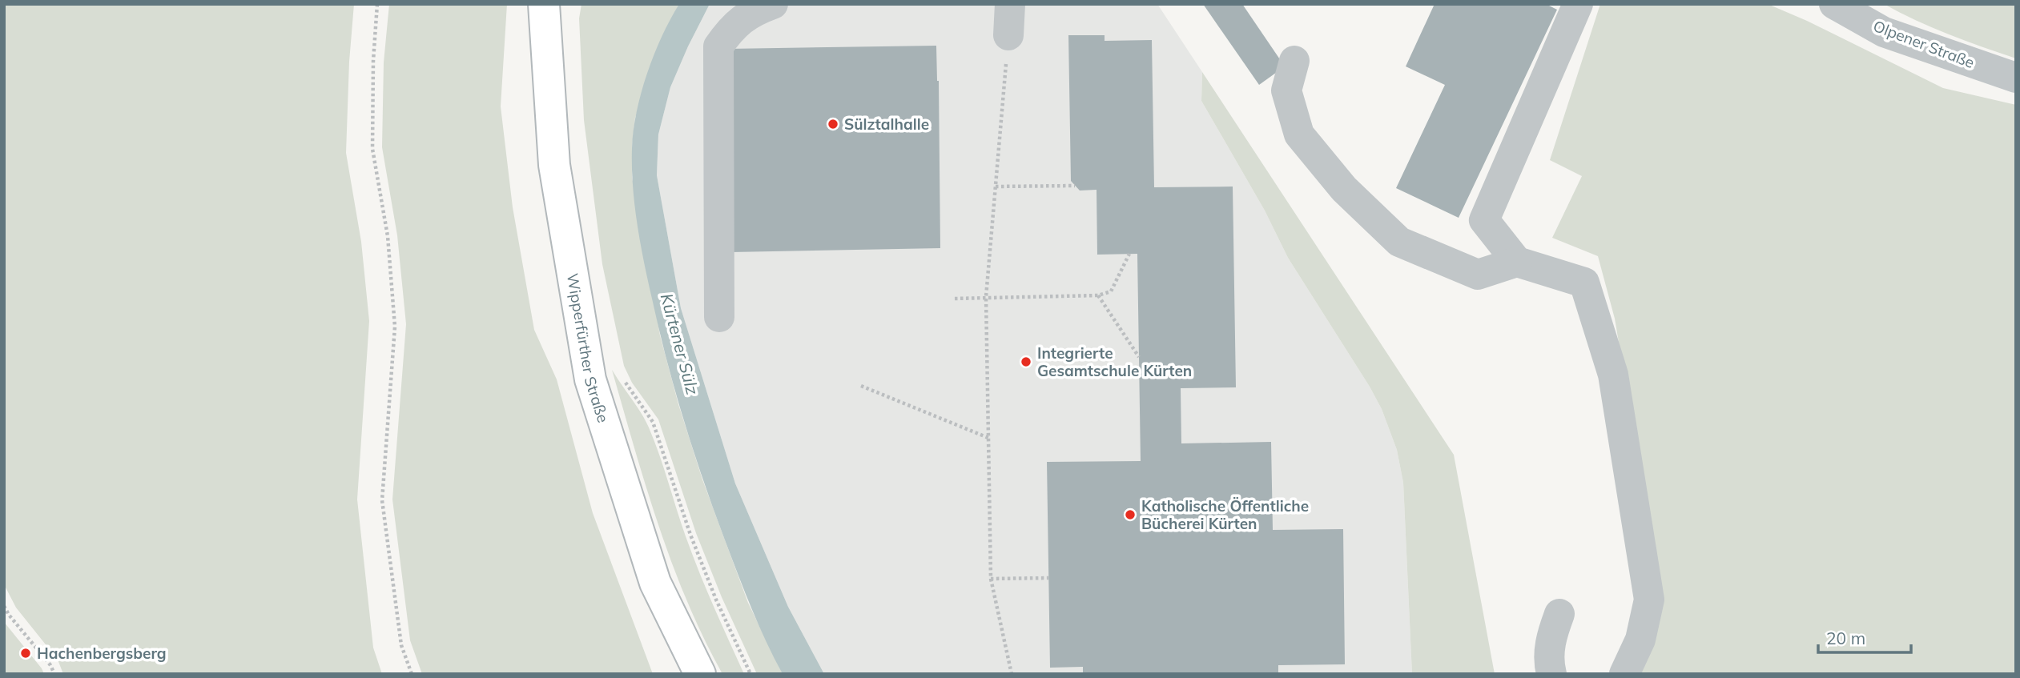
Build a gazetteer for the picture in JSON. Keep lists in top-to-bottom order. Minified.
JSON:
{"streets":{"main road":["Wipperfürther Straße"],"street":["Olpener Straße"]},"water":["Kürtener Sülz"],"places":["Sülztalhalle","Integrierte Gesamtschule Kürten","Katholische Öffentliche Bücherei Kürten","Hachenbergsberg"],"scale_bar":"20 m"}
